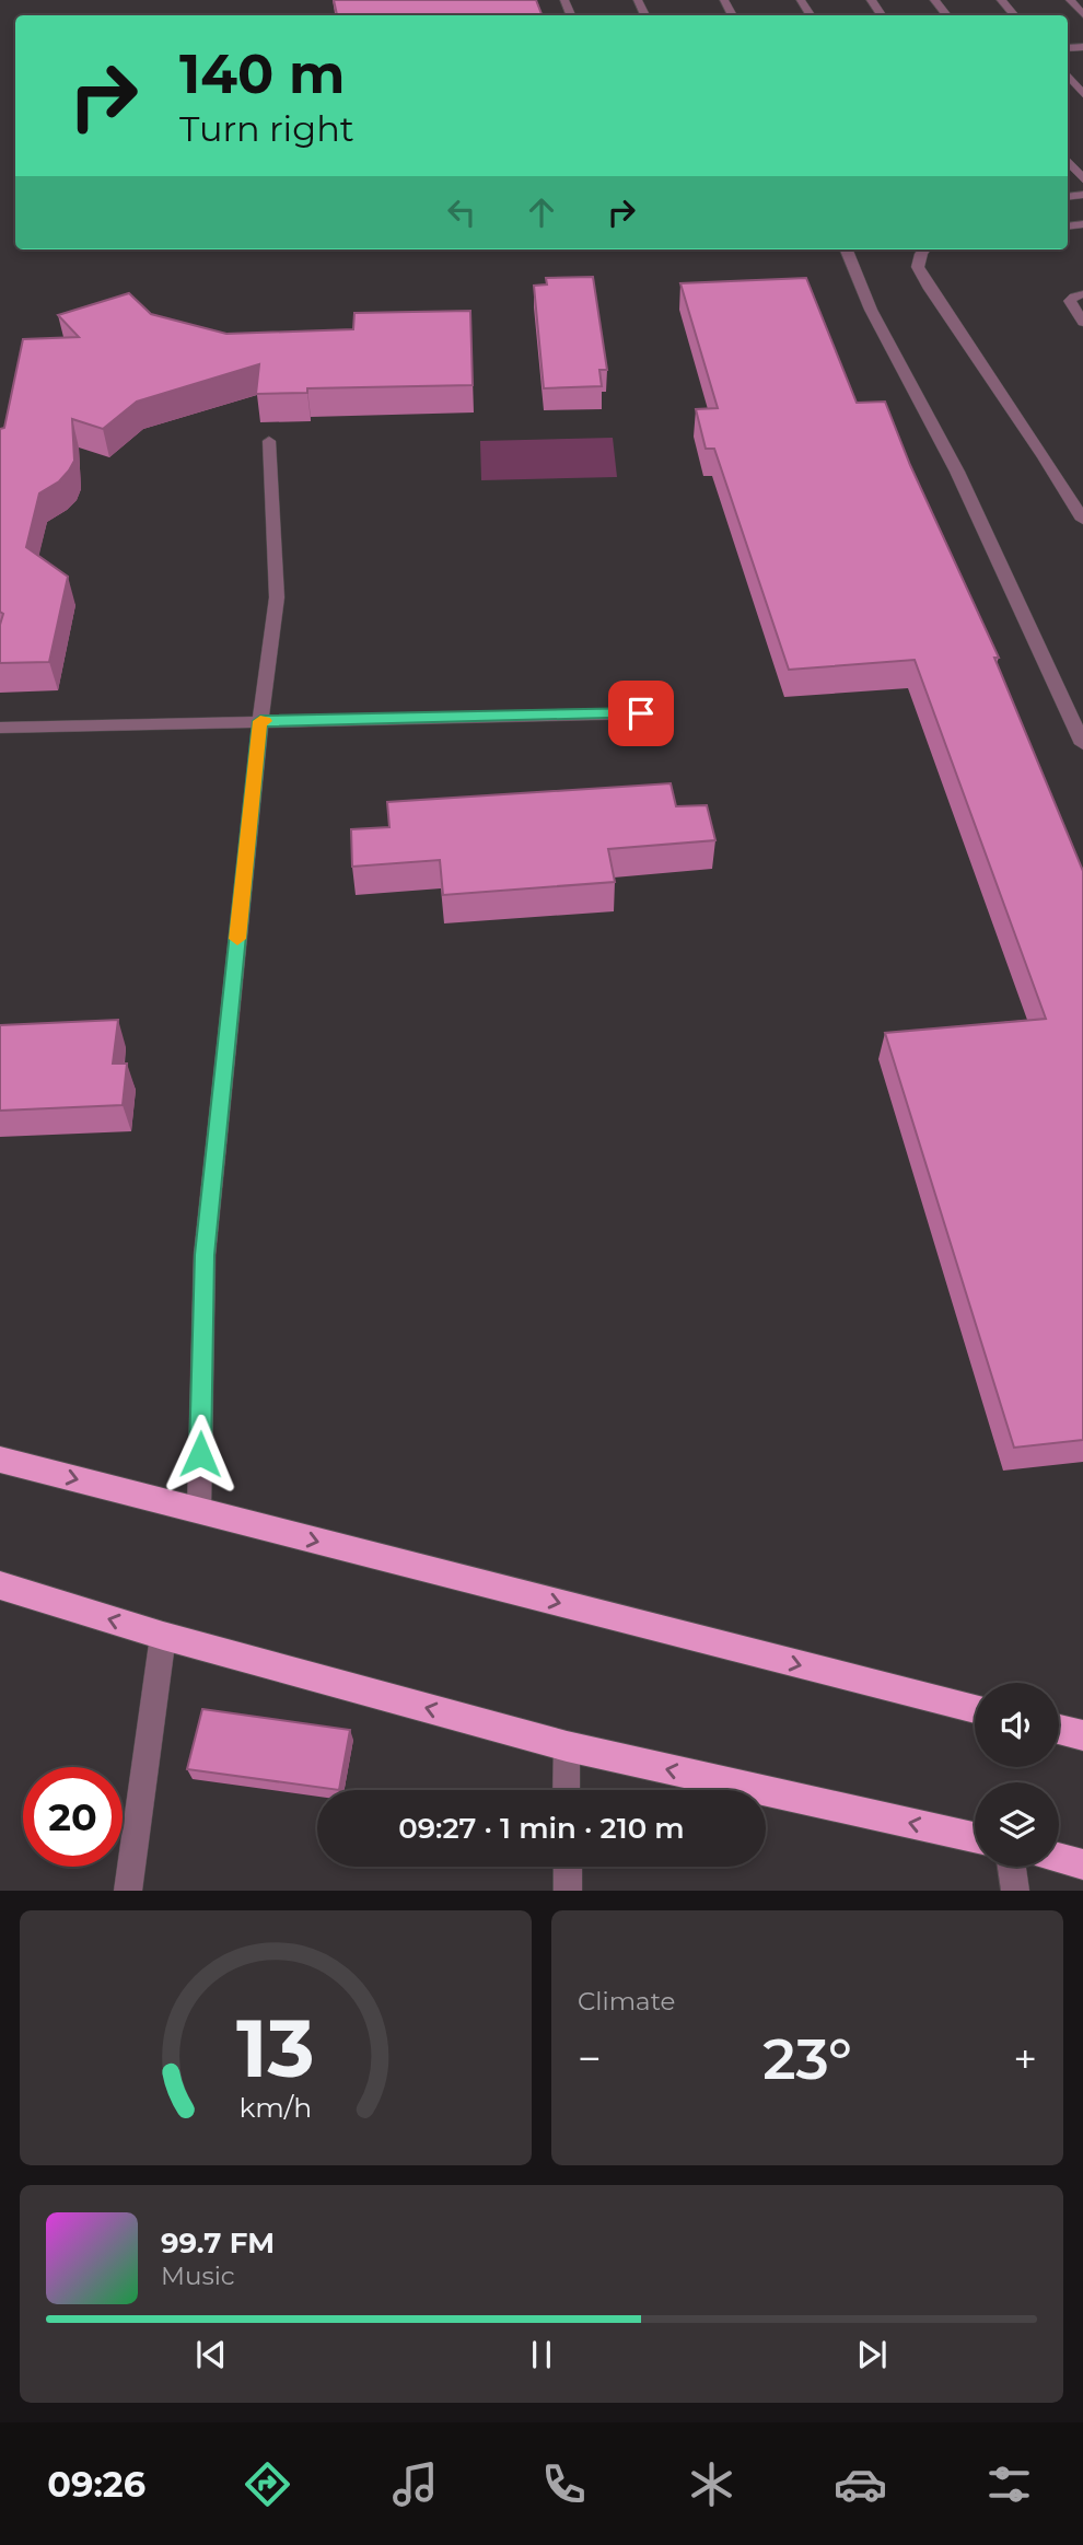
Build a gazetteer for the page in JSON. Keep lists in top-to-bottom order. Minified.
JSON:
{"page":{"turn":["140 m","Turn right"],"limit":"20","trip":"09:27 · 1 min · 210 m","tile":"Climate","heat":["−","23°","+"],"song":["99.7 FM","Music"],"tabs":"09:26","gauge":["13","km/h"]}}
